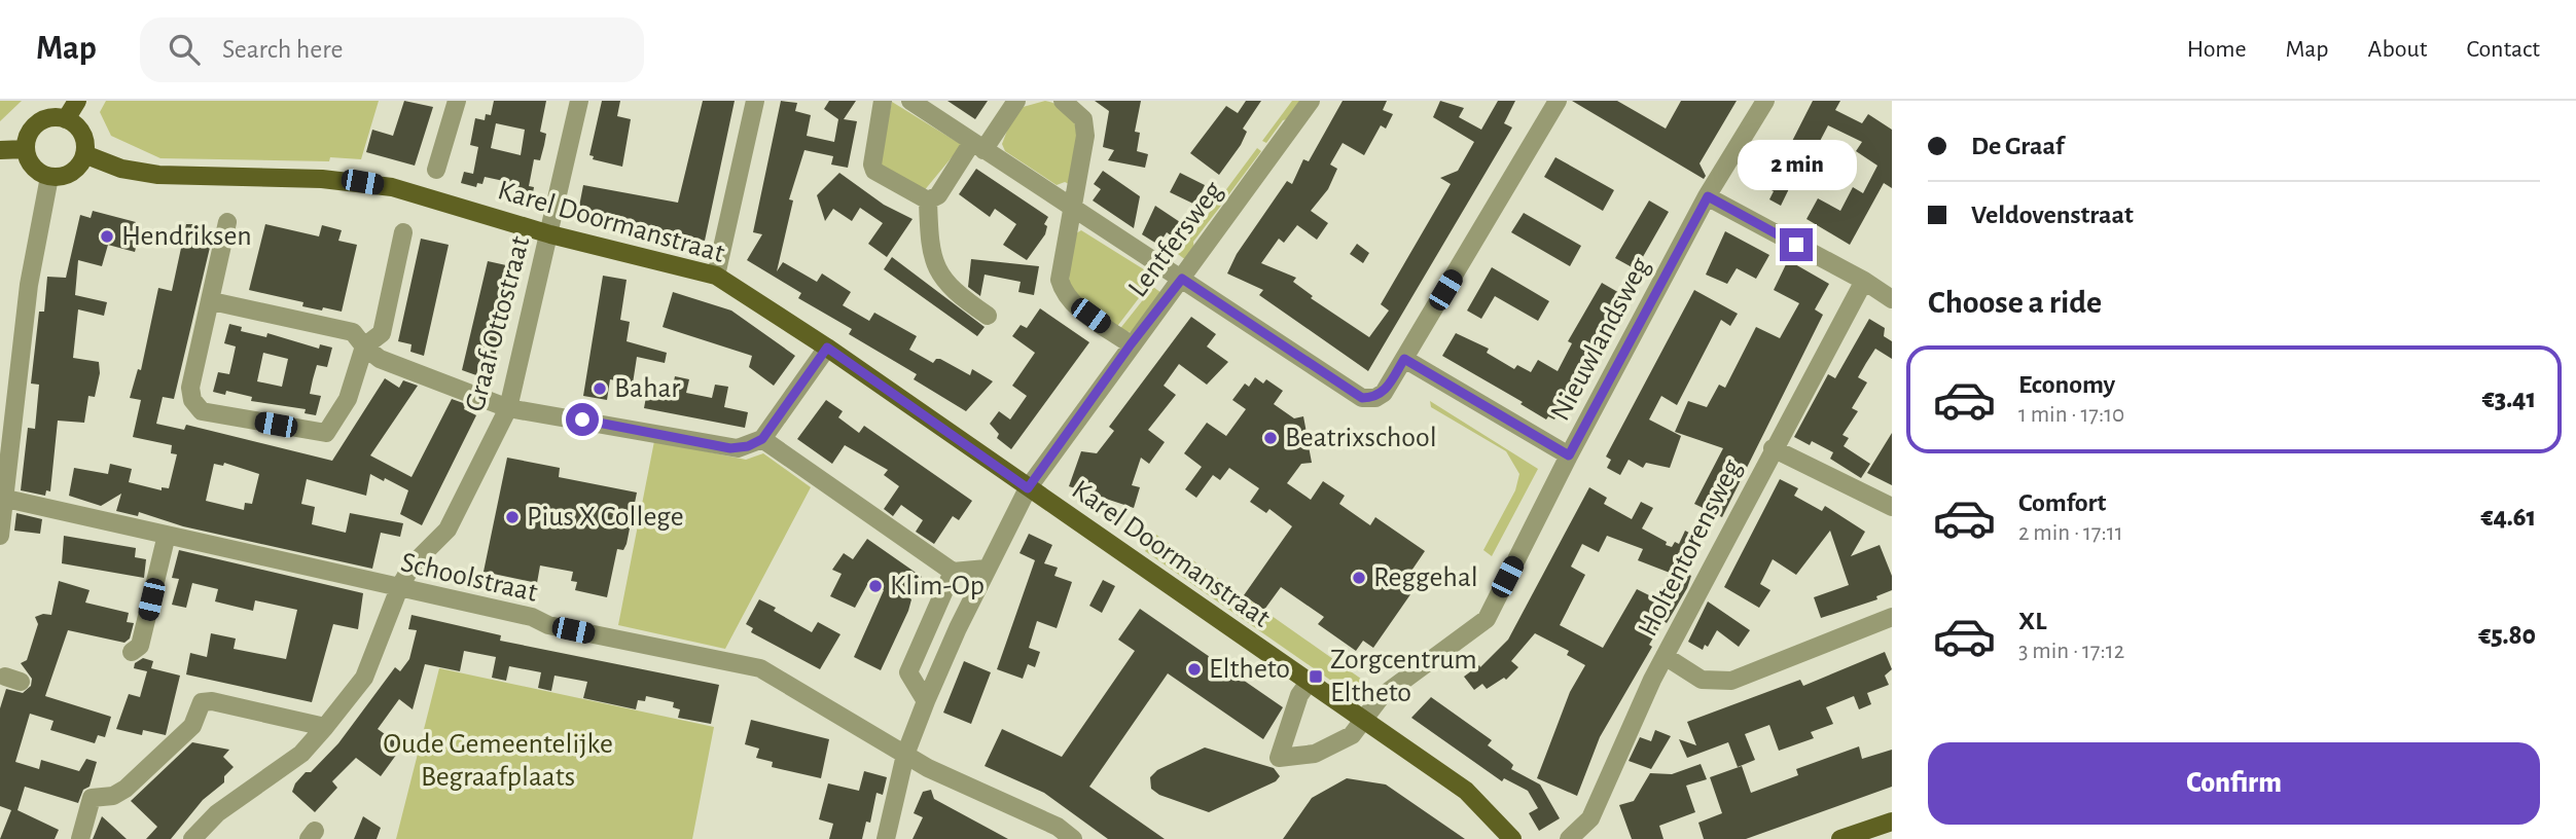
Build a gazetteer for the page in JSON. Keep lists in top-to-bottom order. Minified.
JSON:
{"streets":{"main road":["Karel Doormanstraat"],"street":["Lentfersweg","Graaf Ottostraat","Nieuwlandsweg","Holtentorensweg","Schoolstraat"]},"crossings":[["Karel Doormanstraat","Lentfersweg"],["Karel Doormanstraat","Graaf Ottostraat"],["Karel Doormanstraat","Nieuwlandsweg"],["Lentfersweg","Schoolstraat"],["Graaf Ottostraat","Schoolstraat"]],"parks":["Oude Gemeentelijke Begraafplaats"],"places":{"other":["Hendriksen","Bahar","Beatrixschool","Pius X College","Reggehal","Klim-Op","Eltheto"],"transit":["Zorgcentrum Eltheto"]},"page":{"header":"Map","search":"Search here","nav":["Home","Map","About","Contact"],"banner":["De Graaf","Veldovenstraat"],"bubble":"2 min","heading":"Choose a ride","list":[{"name":"Economy","note":"1 min · 17:10","value":"€3.41"},{"name":"Comfort","note":"2 min · 17:11","value":"€4.61"},{"name":"XL","note":"3 min · 17:12","value":"€5.80"}],"buttons":"Confirm"}}
